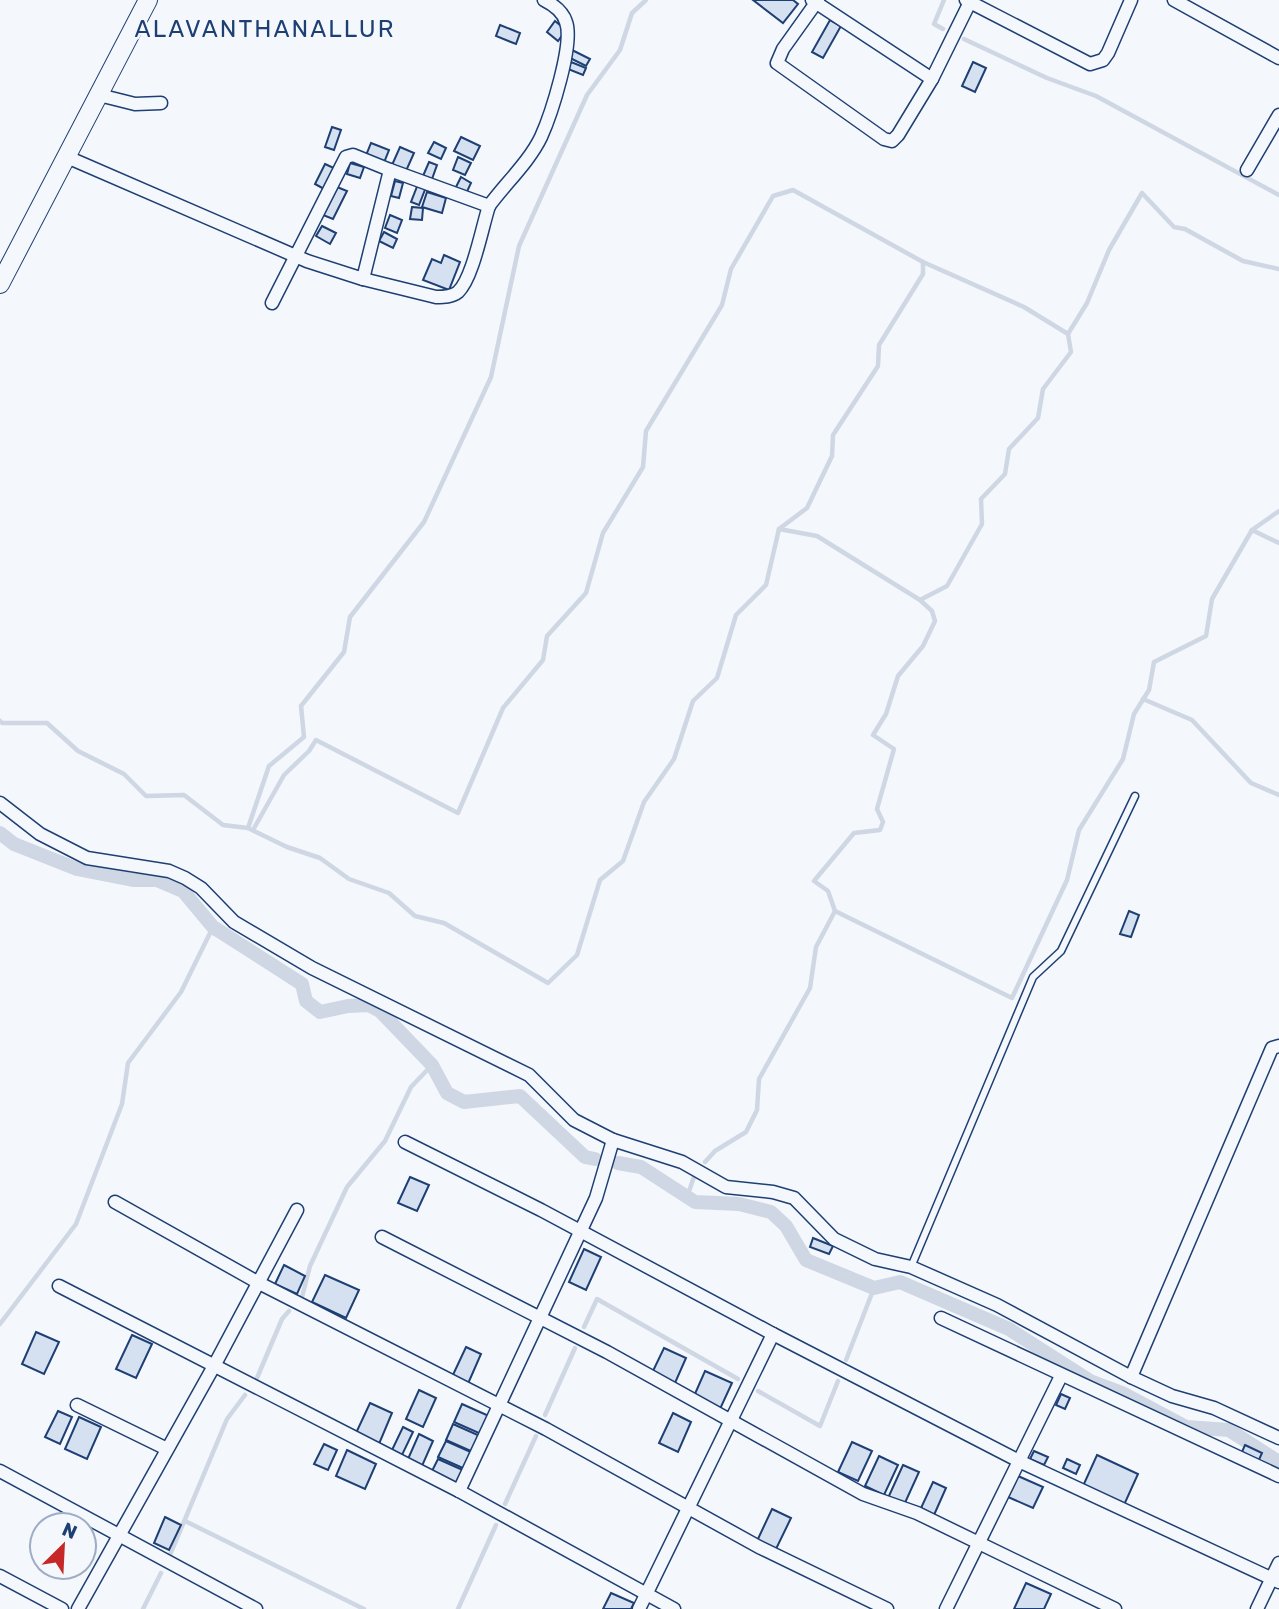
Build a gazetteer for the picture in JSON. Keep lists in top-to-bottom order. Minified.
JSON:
{"districts":["ALAVANTHANALLUR"],"north":"top right"}
